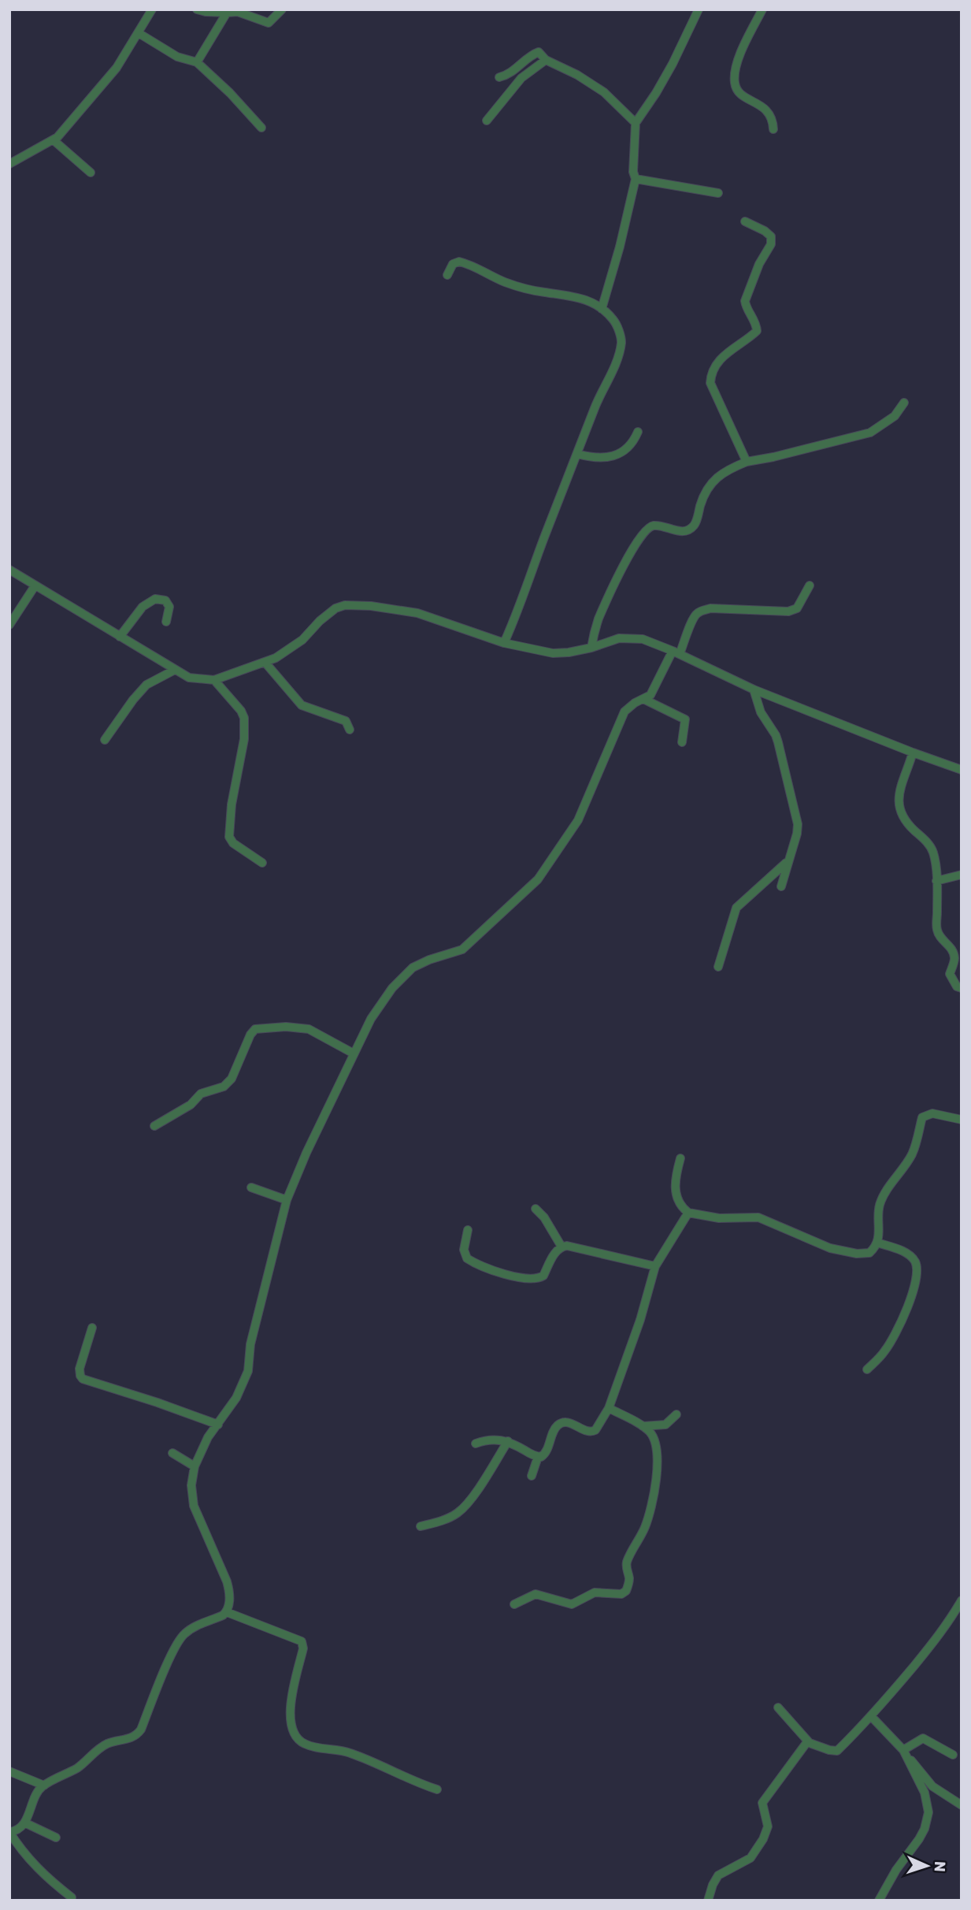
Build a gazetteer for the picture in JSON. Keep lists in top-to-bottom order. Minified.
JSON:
{"north":"right"}
